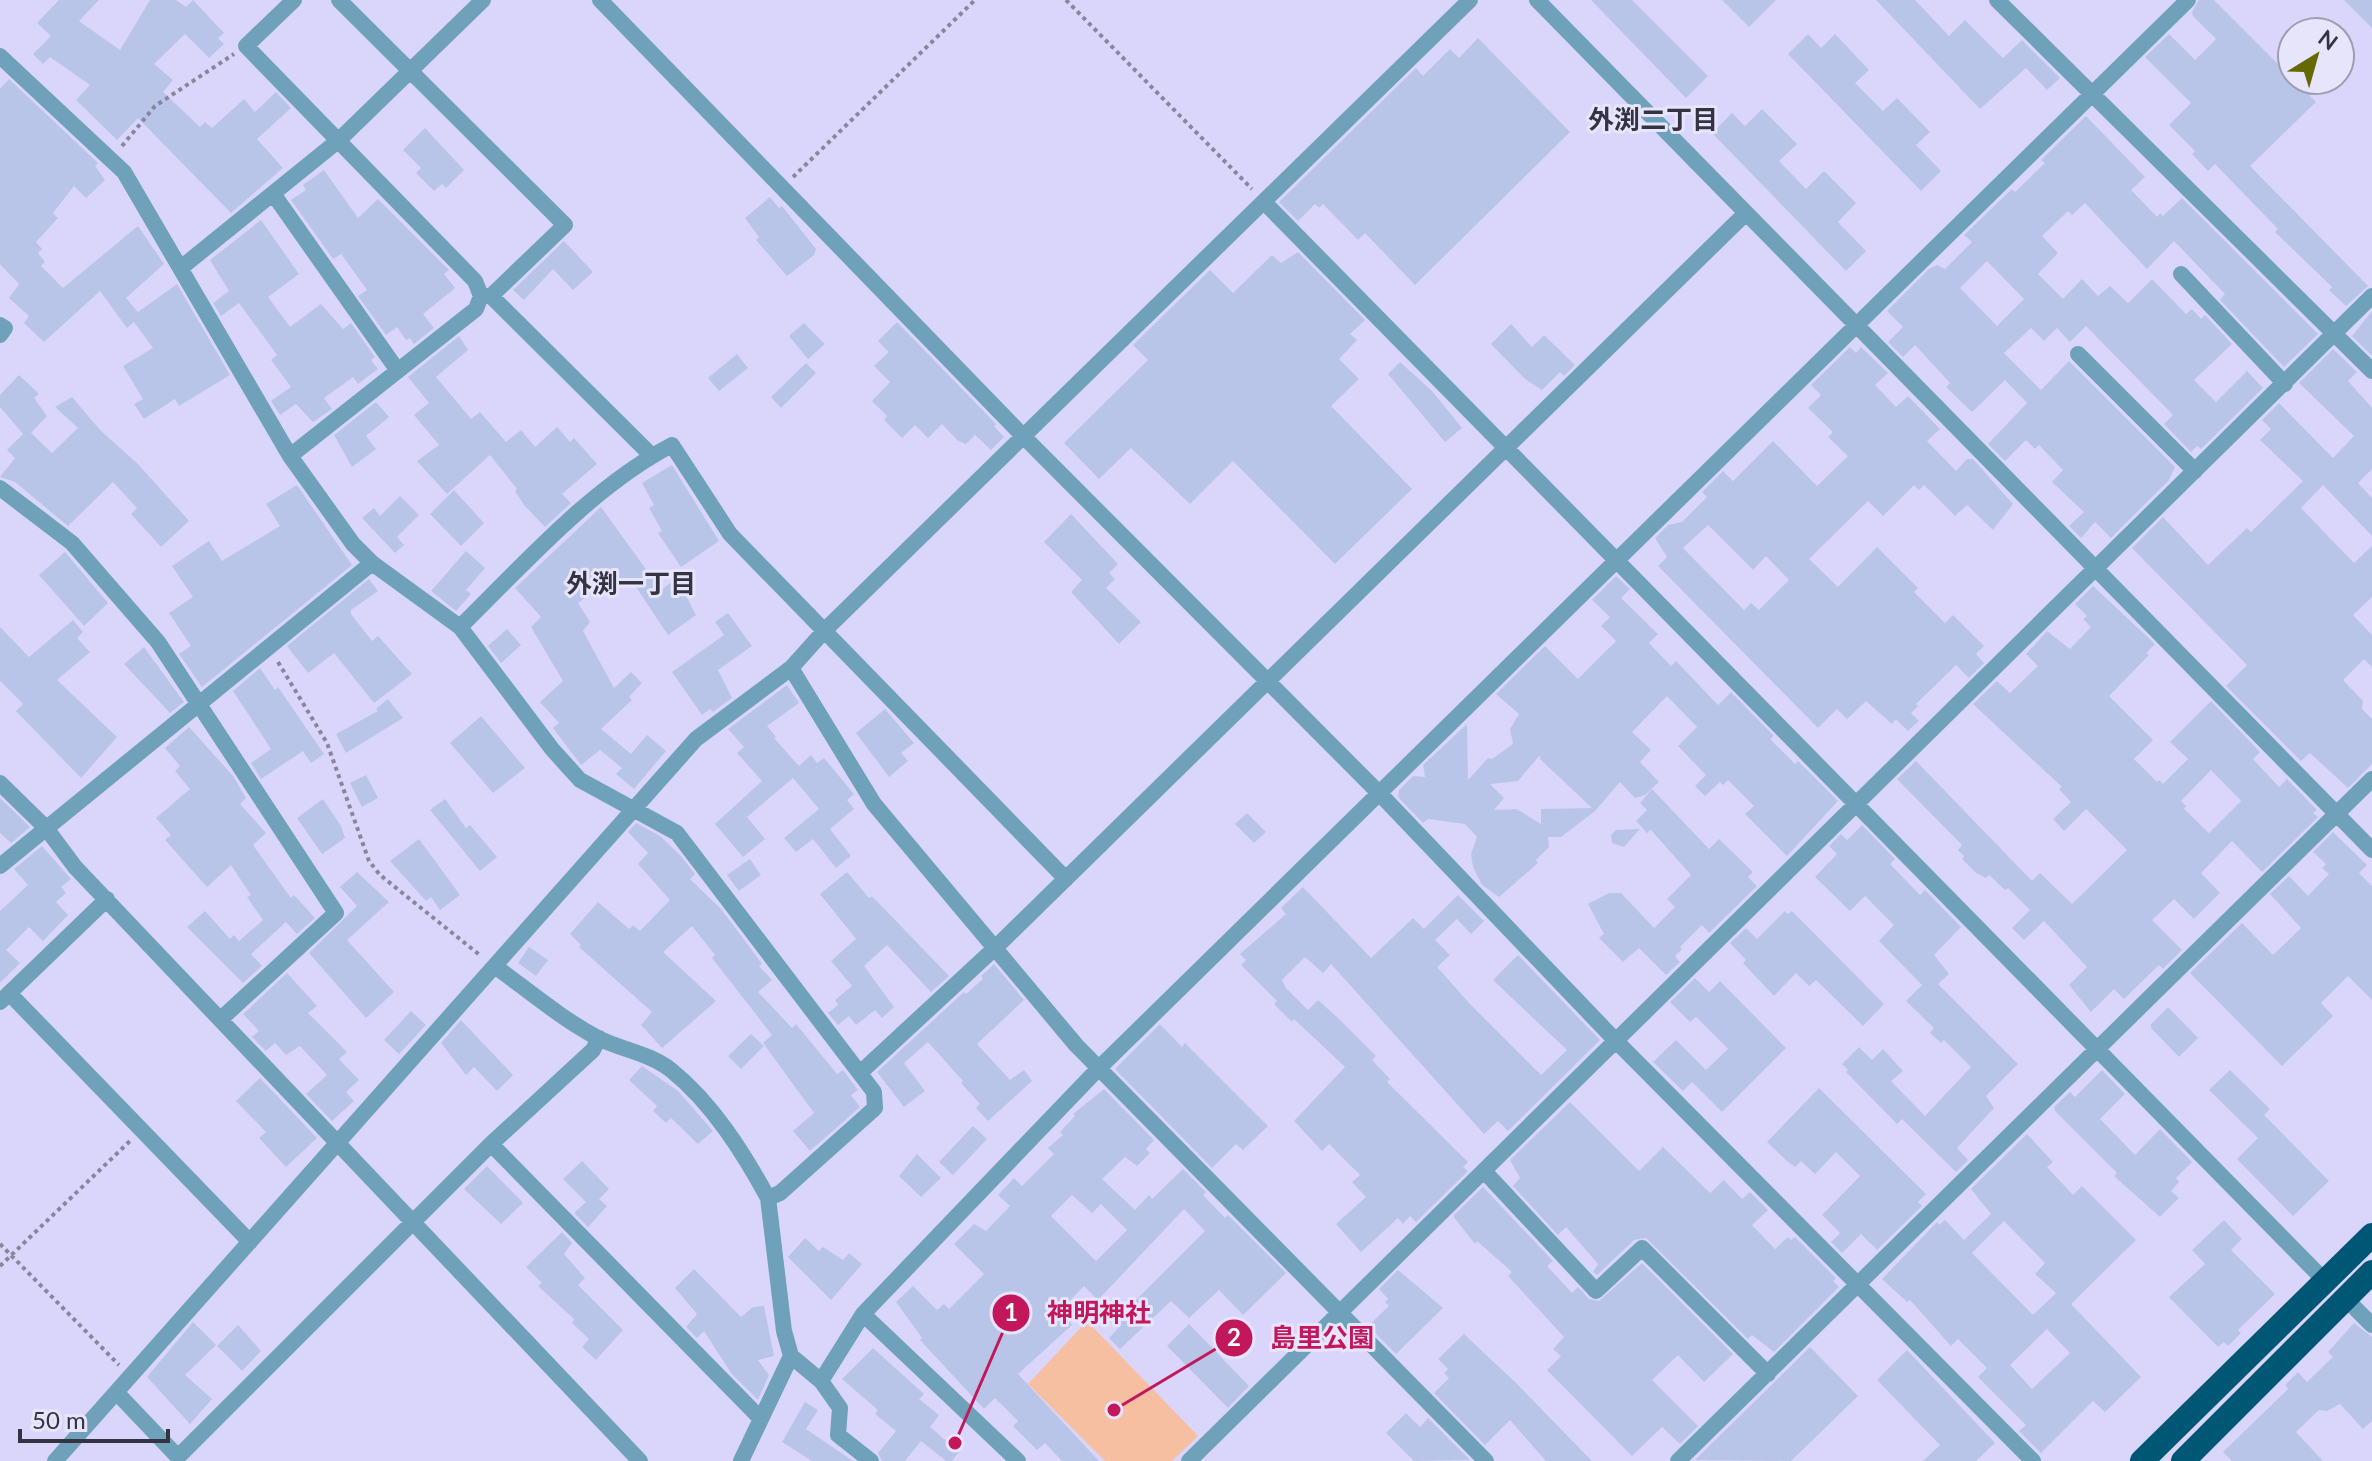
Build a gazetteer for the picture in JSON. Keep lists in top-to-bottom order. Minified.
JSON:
{"districts":["外渕二丁目","外渕一丁目"],"places":["島里公園","神明神社"],"scale_bar":"50 m","north":"top right"}
